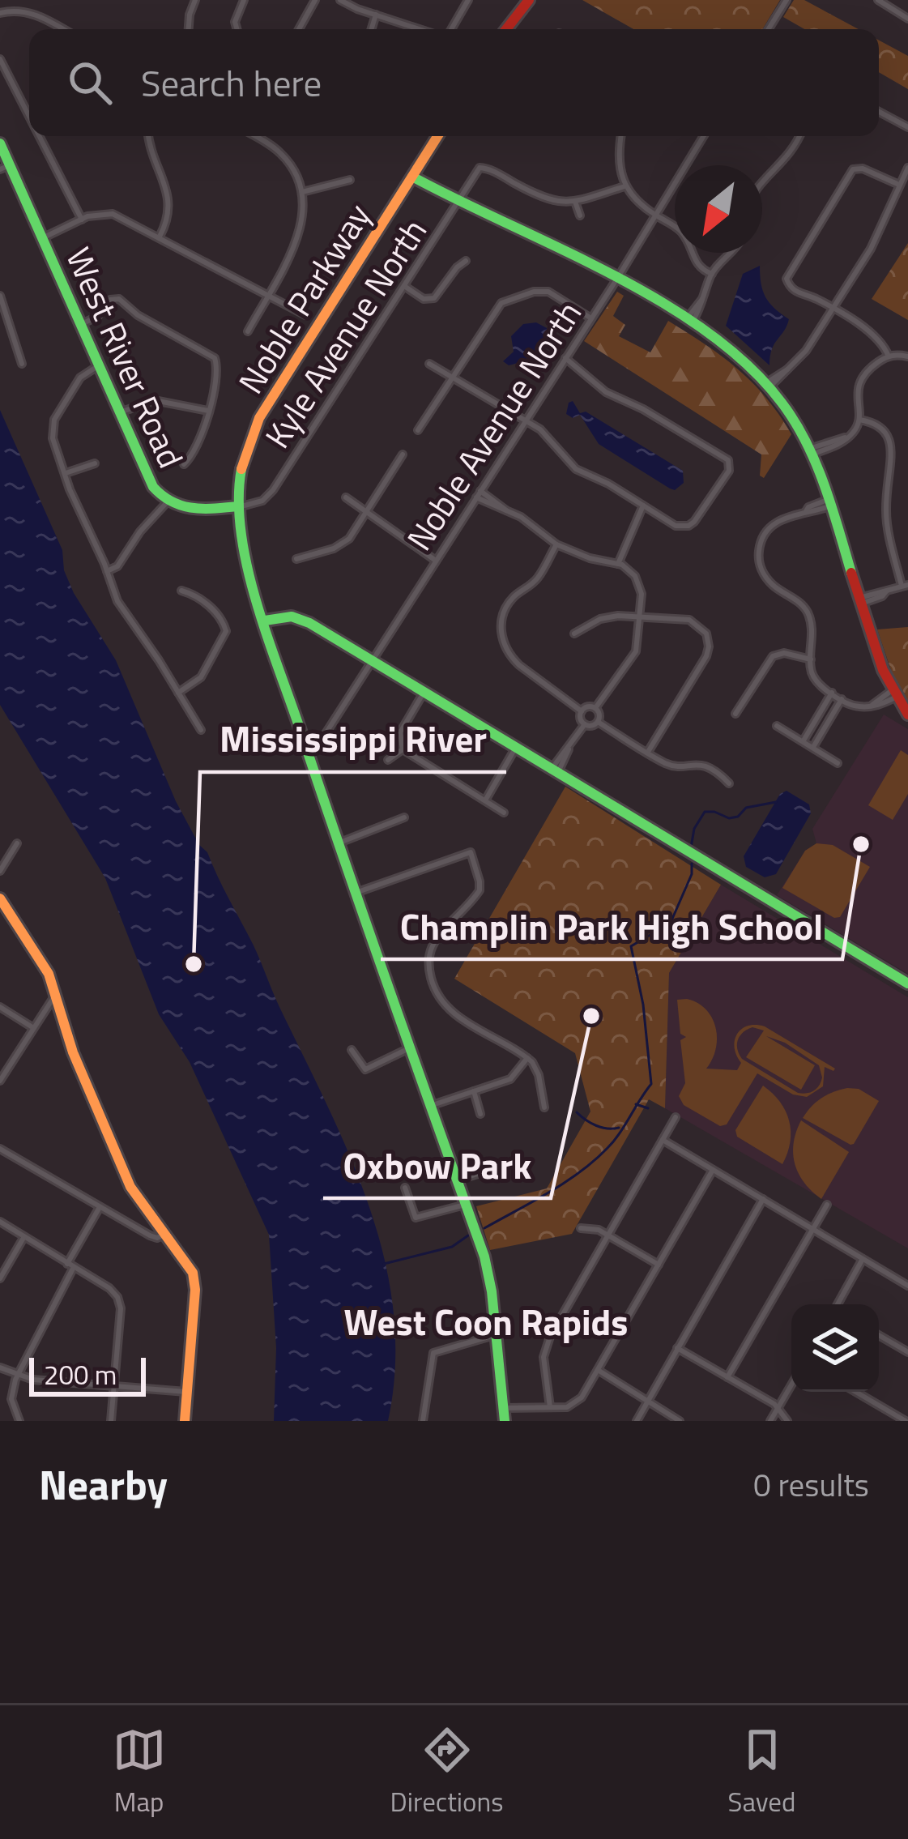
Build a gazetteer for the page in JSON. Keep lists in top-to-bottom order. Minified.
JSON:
{"streets":{"street":["Noble Parkway","Kyle Avenue North","West River Road","Noble Avenue North"]},"crossings":[["Noble Parkway","Kyle Avenue North"],["Noble Parkway","West River Road"],["Kyle Avenue North","West River Road"]],"districts":["West Coon Rapids"],"places":["Champlin Park High School","Mississippi River","Oxbow Park"],"scale_bar":"200 m","north":"bottom left","page":{"search":"Search here","scale":"200 m","heading":["Nearby","0 results"],"nav":["Map","Directions","Saved"]}}
